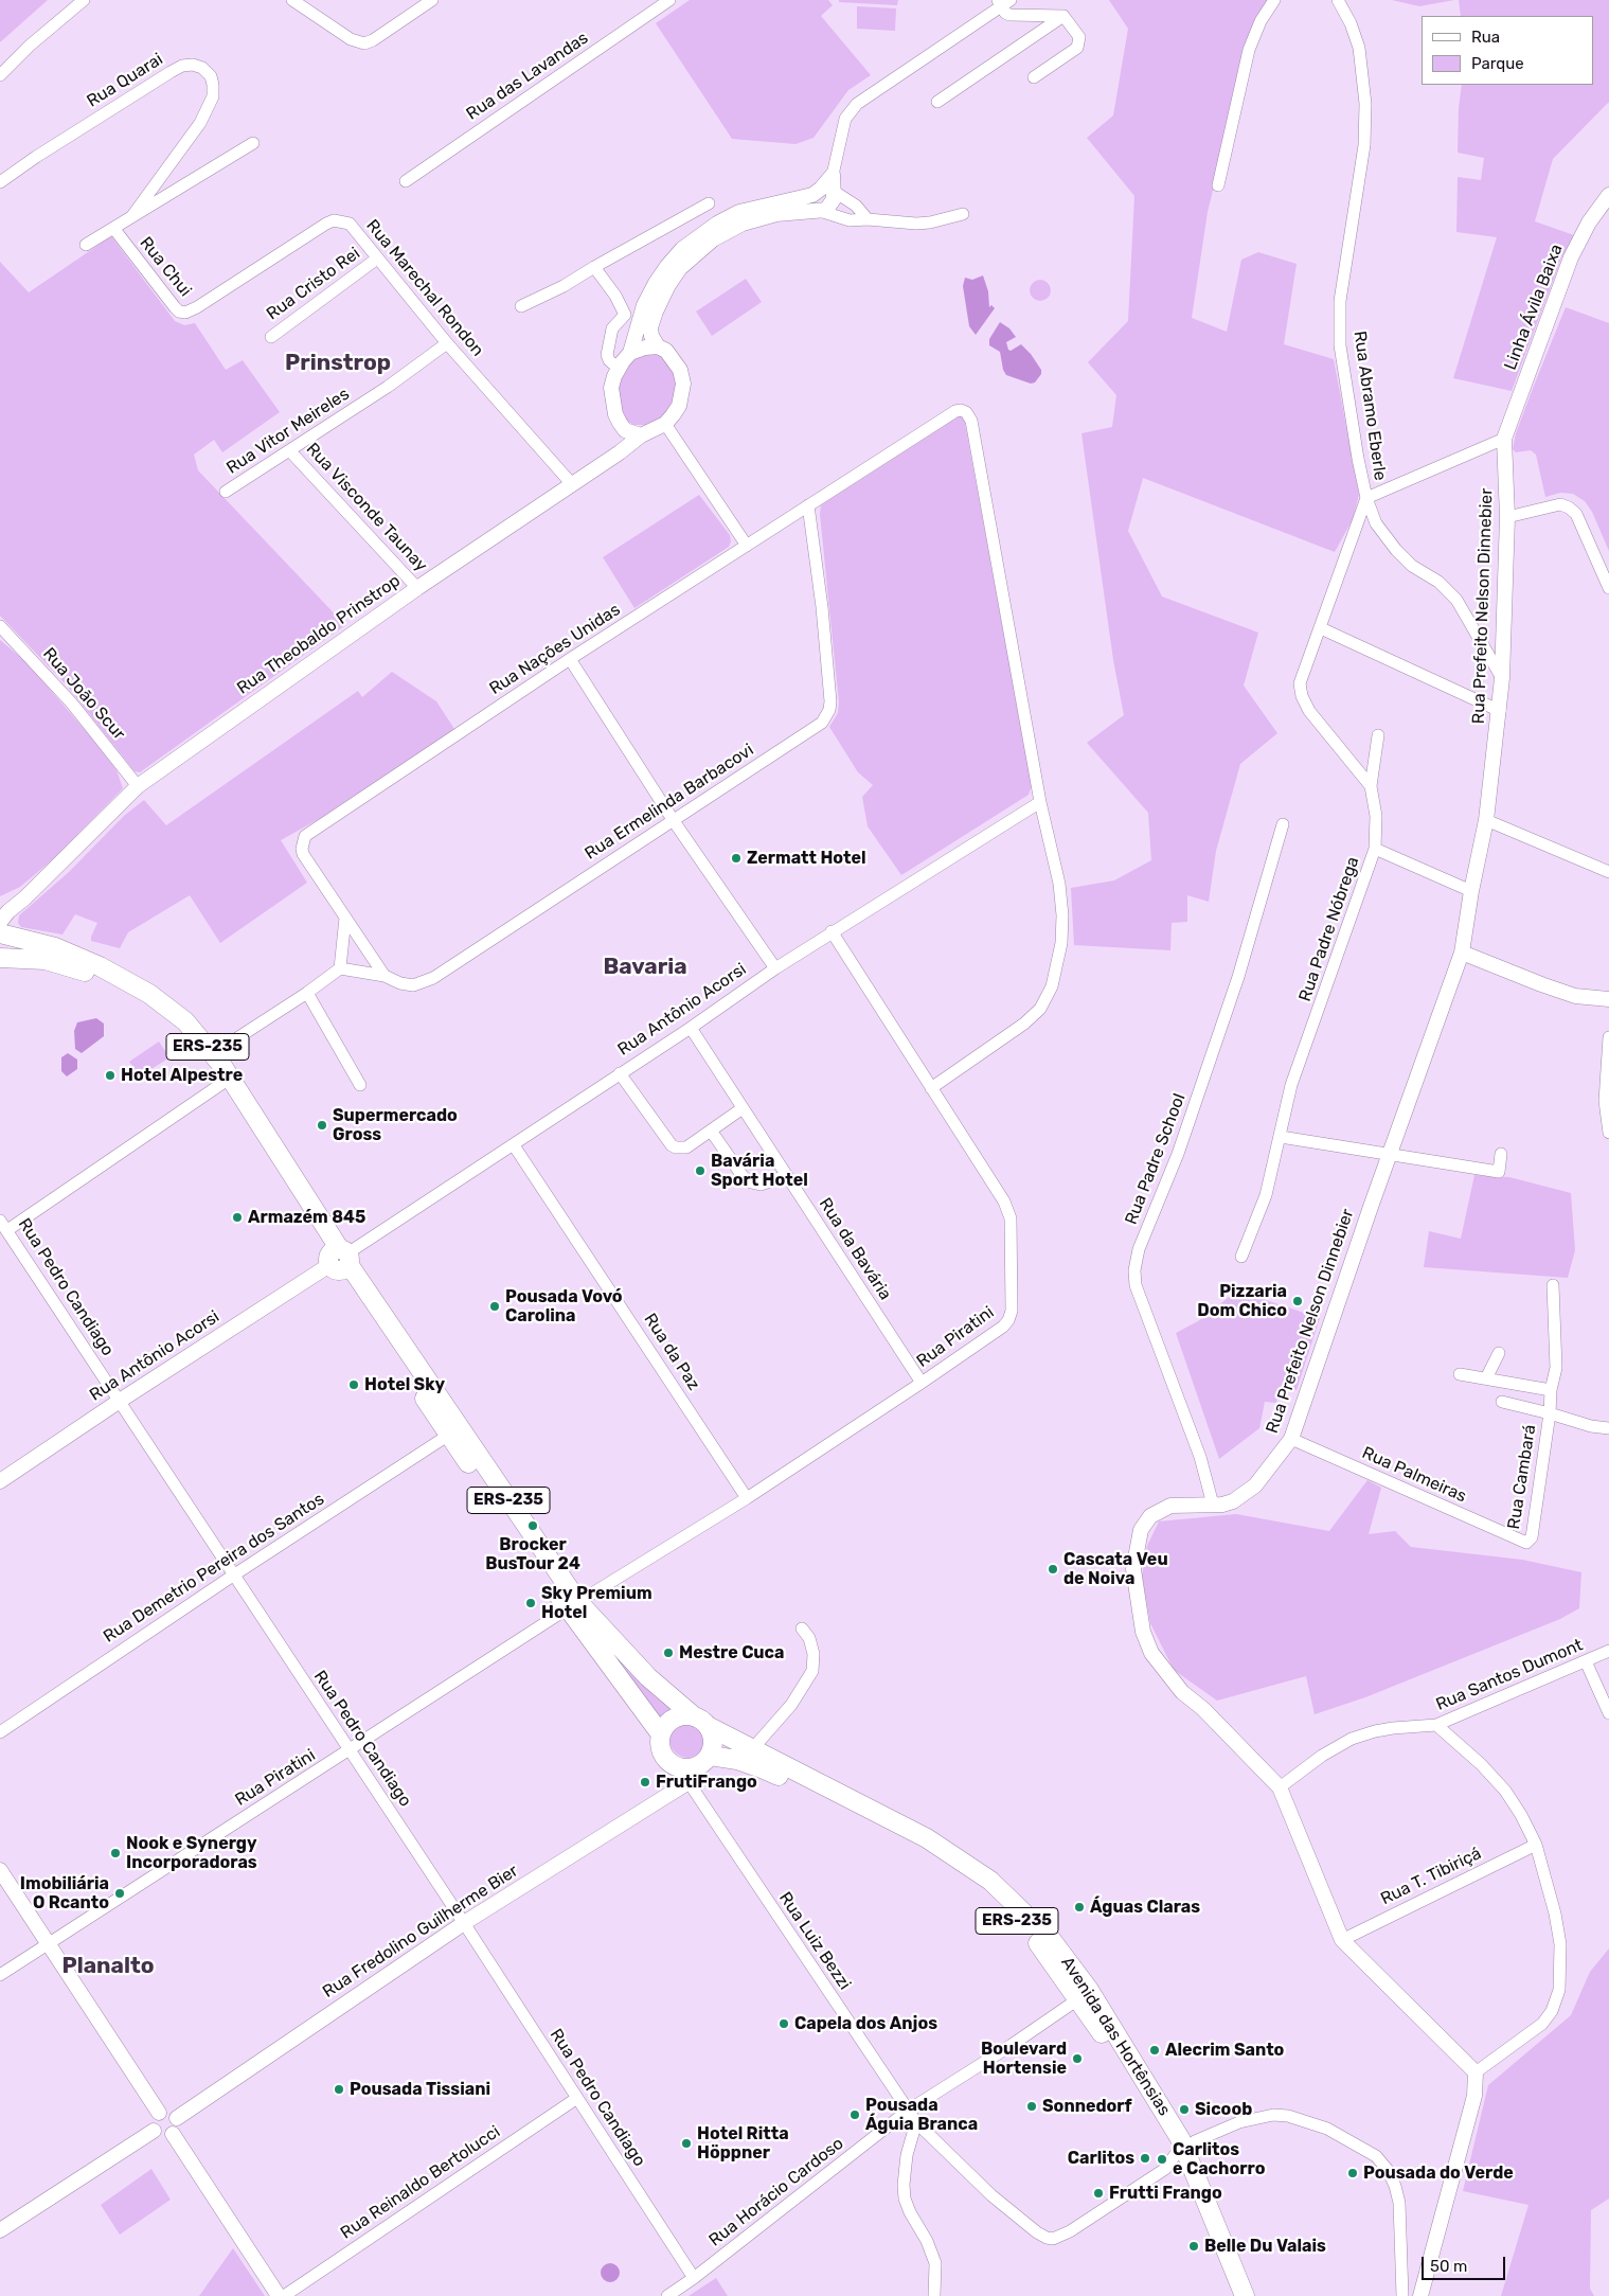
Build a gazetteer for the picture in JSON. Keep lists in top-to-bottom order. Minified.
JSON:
{"streets":{"main road":["ERS-235","Avenida das Hortênsias"],"street":["Rua das Lavandas","Rua Quarai","Rua Chui","Rua Cristo Rei","Rua Marechal Rondon","Linha Ávila Baixa","Rua Abramo Eberle","Rua Vitor Meireles","Rua Visconde Taunay","Rua Prefeito Nelson Dinnebier","Rua Theobaldo Prinstrop","Rua Nações Unidas","Rua João Scur","Rua Ermelinda Barbacovi","Rua Padre Nóbrega","Rua Antônio Acorsi","Rua Padre School","Rua da Bavária","Rua Pedro Candiago","Rua Piratini","Rua da Paz","Rua Palmeiras","Rua Cambará","Rua Demetrio Pereira dos Santos","Rua Santos Dumont","Rua T. Tibiriçá","Rua Fredolino Guilherme Bier","Rua Luiz Bezzi","Rua Reinaldo Bertolucci","Rua Horácio Cardoso"]},"crossings":[["Rua Chui","Rua Marechal Rondon"],["Rua Cristo Rei","Rua Marechal Rondon"],["Rua Marechal Rondon","Rua Vitor Meireles"],["Rua Marechal Rondon","Rua Theobaldo Prinstrop"],["Linha Ávila Baixa","Rua Prefeito Nelson Dinnebier"],["Rua Abramo Eberle","Rua Prefeito Nelson Dinnebier"],["Rua Abramo Eberle","Rua Padre Nóbrega"],["Rua Vitor Meireles","Rua Visconde Taunay"],["Rua Visconde Taunay","Rua Theobaldo Prinstrop"],["Rua Prefeito Nelson Dinnebier","Rua Padre School"],["Rua Prefeito Nelson Dinnebier","Rua Palmeiras"],["Rua Prefeito Nelson Dinnebier","Rua Santos Dumont"],["Rua Prefeito Nelson Dinnebier","Rua T. Tibiriçá"],["Rua Theobaldo Prinstrop","Rua João Scur"],["Rua Nações Unidas","Rua Ermelinda Barbacovi"],["Rua Nações Unidas","Rua Antônio Acorsi"],["Rua Antônio Acorsi","ERS-235"],["Rua Antônio Acorsi","Rua da Bavária"],["Rua Antônio Acorsi","Rua Pedro Candiago"],["Rua Antônio Acorsi","Rua Piratini"],["Rua Antônio Acorsi","Rua da Paz"],["ERS-235","Rua Piratini"],["ERS-235","Rua Demetrio Pereira dos Santos"],["ERS-235","Rua Fredolino Guilherme Bier"],["ERS-235","Rua Luiz Bezzi"],["ERS-235","Avenida das Hortênsias"],["Rua da Bavária","Rua Piratini"],["Rua Pedro Candiago","Rua Piratini"],["Rua Pedro Candiago","Rua Demetrio Pereira dos Santos"],["Rua Pedro Candiago","Rua Fredolino Guilherme Bier"],["Rua Pedro Candiago","Rua Reinaldo Bertolucci"],["Rua Pedro Candiago","Rua Horácio Cardoso"],["Rua Piratini","Rua da Paz"],["Rua Palmeiras","Rua Cambará"],["Rua Fredolino Guilherme Bier","Rua Luiz Bezzi"],["Rua Fredolino Guilherme Bier","Avenida das Hortênsias"],["Rua Luiz Bezzi","Avenida das Hortênsias"],["Rua Luiz Bezzi","Rua Horácio Cardoso"],["Avenida das Hortênsias","Rua Horácio Cardoso"]],"districts":["Prinstrop","Bavaria","Planalto"],"places":["Zermatt Hotel","Hotel Alpestre","Supermercado Gross","Bavária Sport Hotel","Armazém 845","Pizzaria Dom Chico","Pousada Vovó Carolina","Hotel Sky","Brocker BusTour 24","Cascata Veu de Noiva","Sky Premium Hotel","Mestre Cuca","FrutiFrango","Nook e Synergy Incorporadoras","Imobiliária O Rcanto","Águas Claras","Capela dos Anjos","Alecrim Santo","Boulevard Hortensie","Pousada Tissiani","Sonnedorf","Sicoob","Pousada Águia Branca","Hotel Ritta Höppner","Carlitos","Carlitos e Cachorro","Pousada do Verde","Frutti Frango","Belle Du Valais"],"legend":["Rua","Parque"],"scale_bar":"50 m"}
